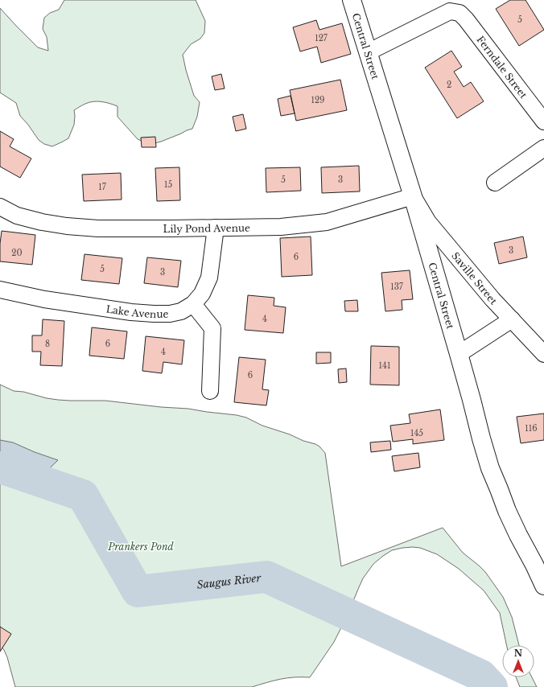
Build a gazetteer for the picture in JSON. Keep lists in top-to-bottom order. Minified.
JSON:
{"streets":{"street":["Central Street","Ferndale Street","Lily Pond Avenue","Saville Street","Lake Avenue"]},"crossings":[["Central Street","Ferndale Street"],["Central Street","Lily Pond Avenue"],["Central Street","Saville Street"],["Lily Pond Avenue","Saville Street"],["Lily Pond Avenue","Lake Avenue"]],"water":["Saugus River"],"parks":["Prankers Pond"],"house_numbers":["5","127","2","129","5","3","15","17","3","20","6","5","3","137","4","8","6","4","141","6","116","145"],"north":"top"}
